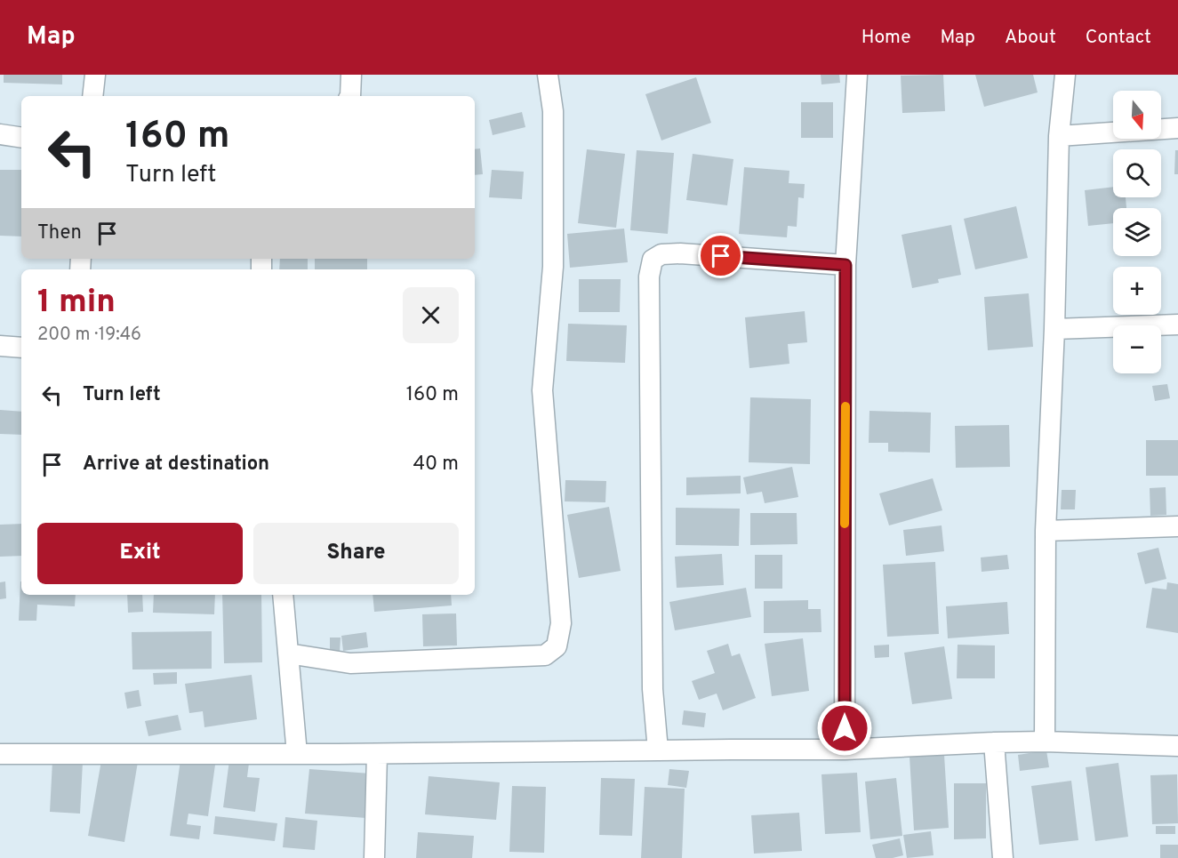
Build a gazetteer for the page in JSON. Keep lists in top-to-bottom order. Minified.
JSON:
{"north":"bottom","page":{"header":"Map","nav":["Home","Map","About","Contact"],"map_buttons":["+","−"],"turn":["160 m","Turn left"],"then":"Then","heading":["1 min","200 m · 19:46"],"list":[{"name":"Turn left","value":"160 m"},{"name":"Arrive at destination","value":"40 m"}],"buttons":["Exit","Share"]}}
